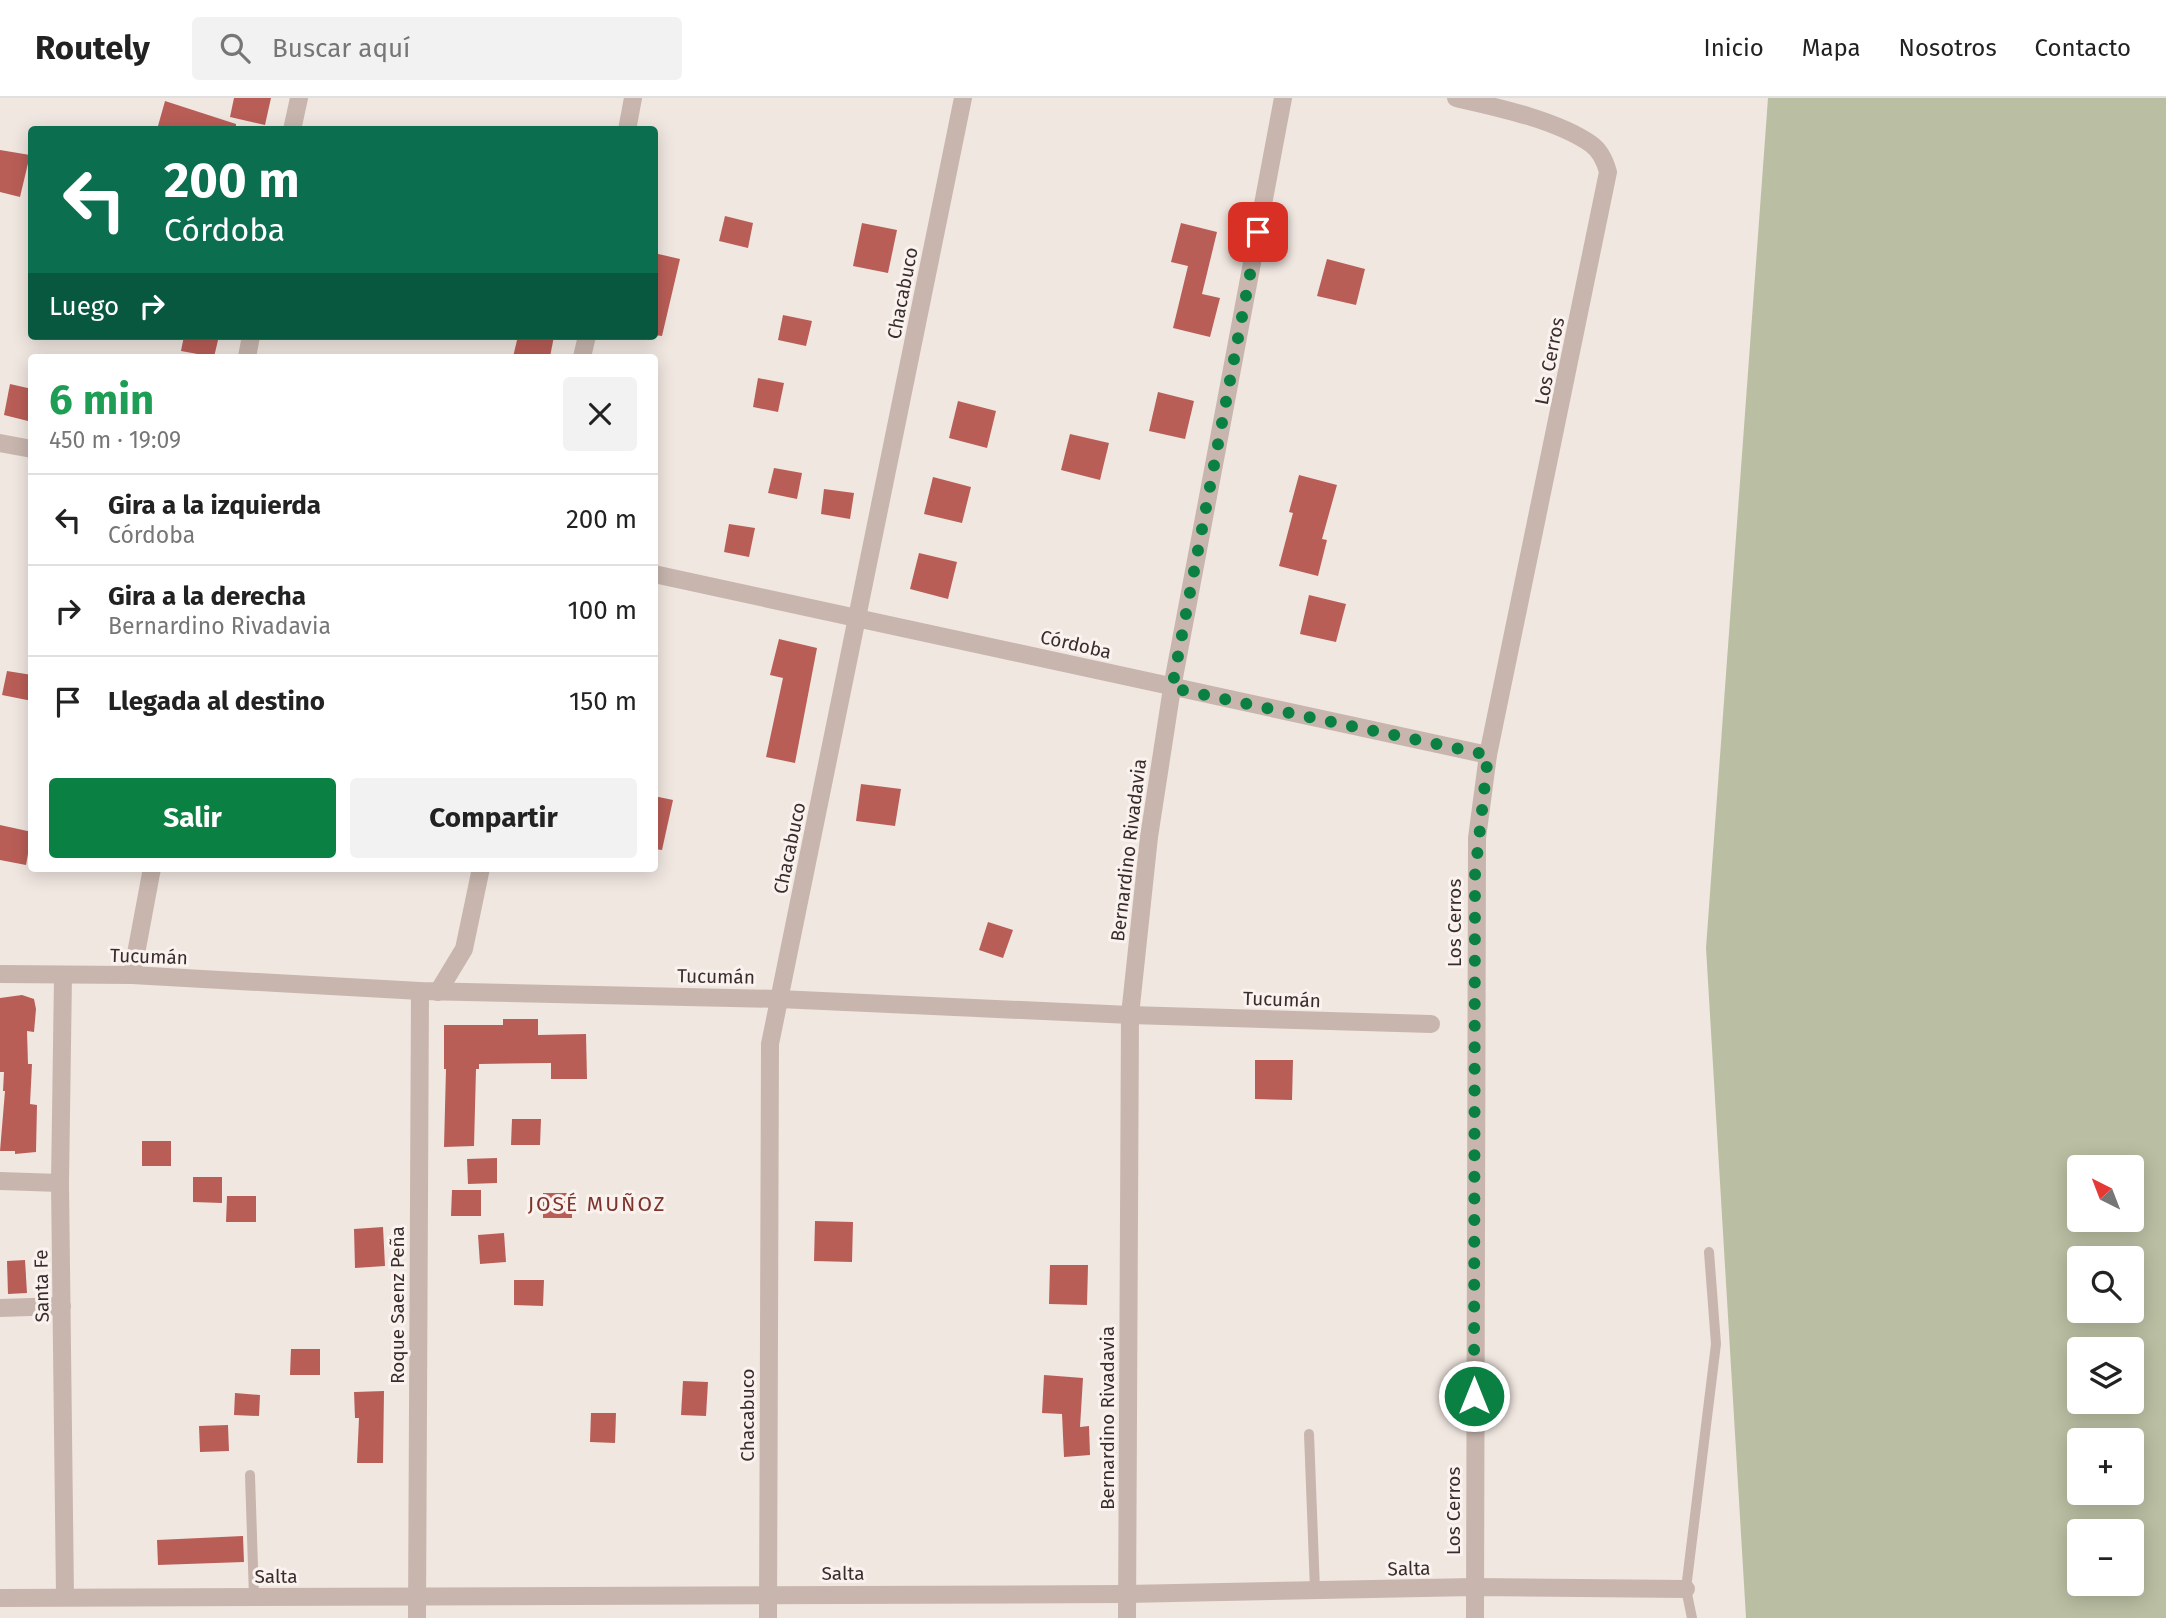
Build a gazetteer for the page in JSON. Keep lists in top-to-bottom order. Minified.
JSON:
{"streets":{"street":["Chacabuco","Los Cerros","Córdoba","Bernardino Rivadavia","Tucumán","Santa Fe","Roque Saenz Peña","Salta"]},"crossings":[["Chacabuco","Córdoba"],["Chacabuco","Tucumán"],["Chacabuco","Salta"],["Los Cerros","Córdoba"],["Los Cerros","Salta"],["Córdoba","Bernardino Rivadavia"],["Bernardino Rivadavia","Tucumán"],["Bernardino Rivadavia","Salta"],["Tucumán","Santa Fe"],["Tucumán","Roque Saenz Peña"],["Santa Fe","Salta"],["Roque Saenz Peña","Salta"]],"districts":["JOSÉ MUÑOZ"],"north":"top left","page":{"header":"Routely","search":"Buscar aquí","nav":["Inicio","Mapa","Nosotros","Contacto"],"turn":["200 m","Córdoba"],"then":"Luego","heading":["6 min","450 m · 19:09"],"list":[{"name":"Gira a la izquierda","note":"Córdoba","value":"200 m"},{"name":"Gira a la derecha","note":"Bernardino Rivadavia","value":"100 m"},{"name":"Llegada al destino","value":"150 m"}],"buttons":["Salir","Compartir"],"map_buttons":["+","−"]}}
